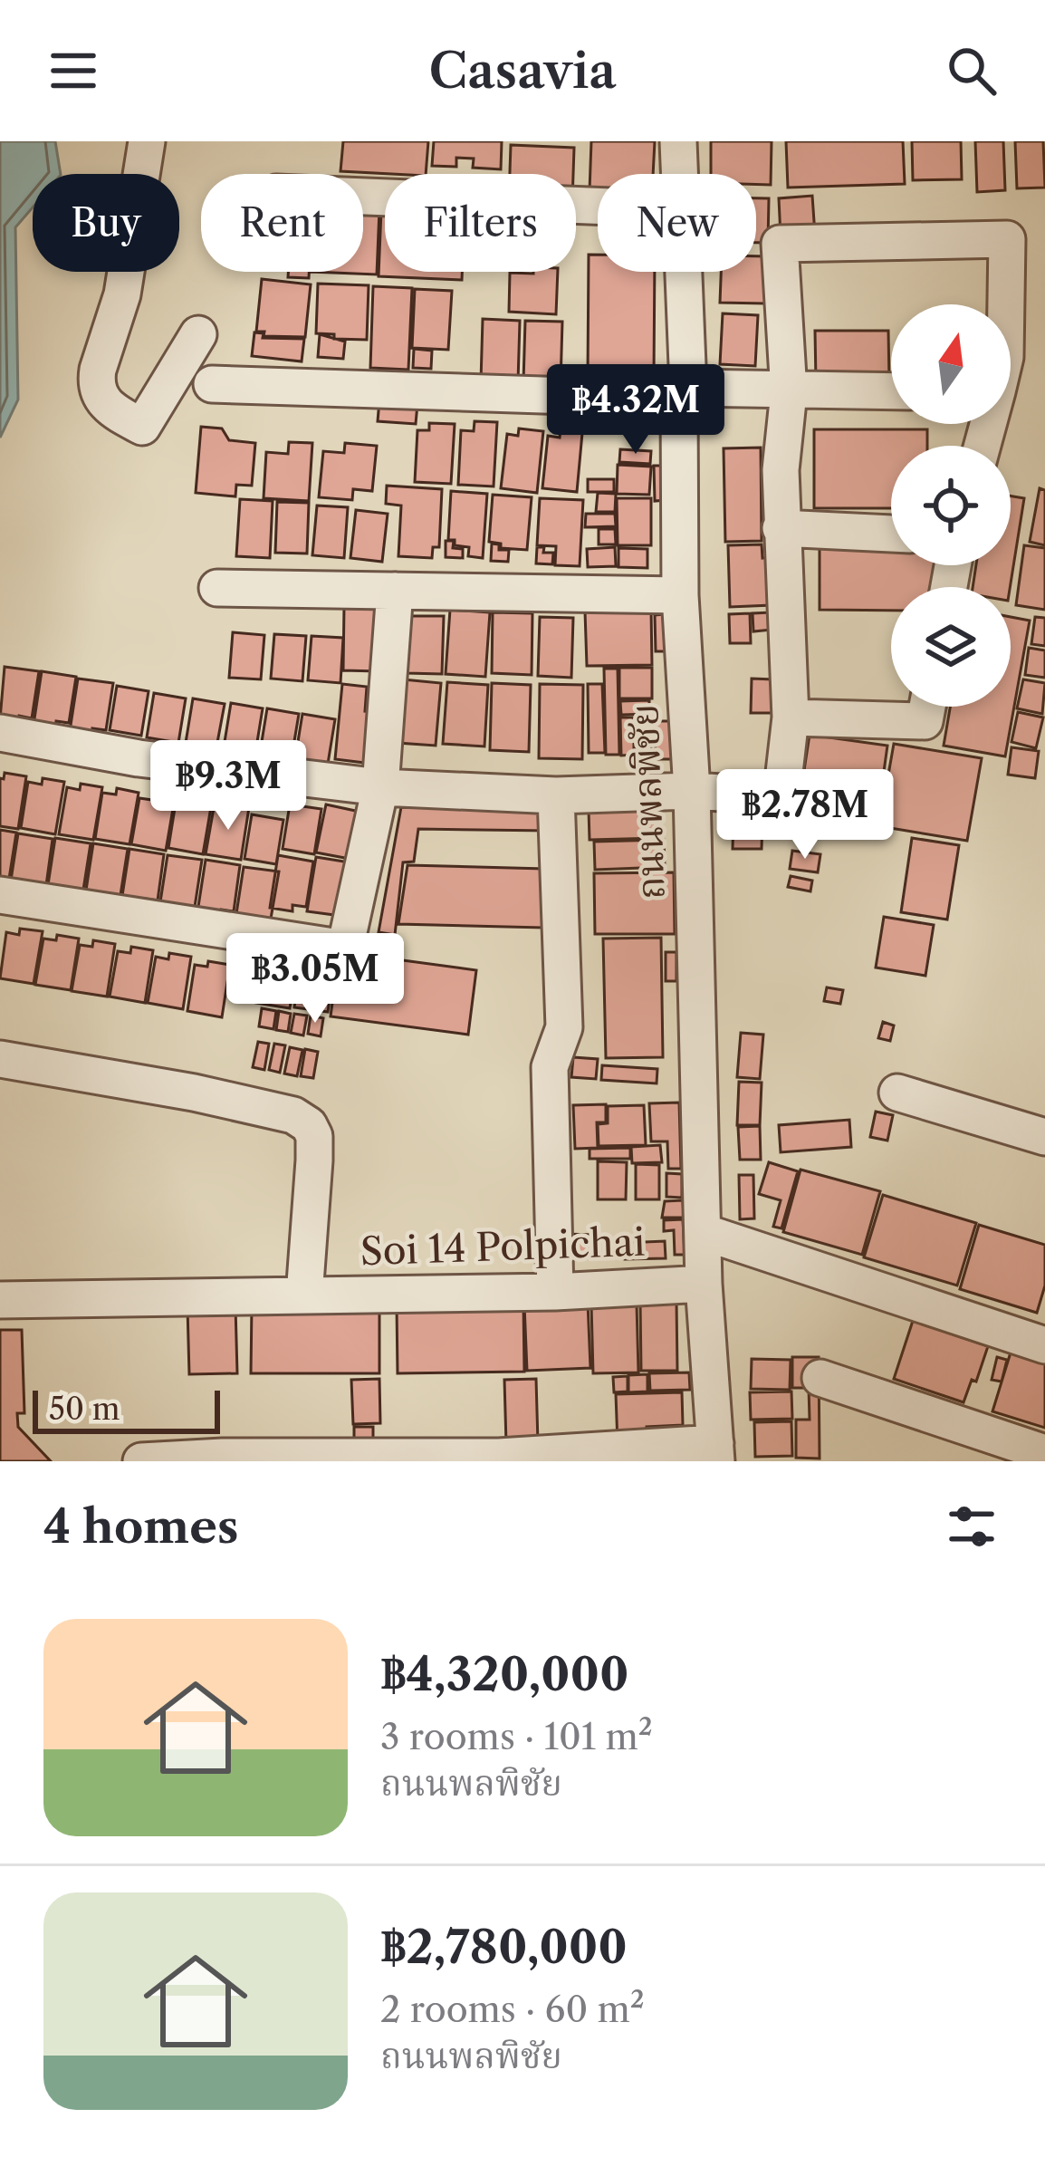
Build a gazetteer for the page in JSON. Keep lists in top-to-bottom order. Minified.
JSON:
{"streets":{"street":["ถนนพลพิชัย","Soi 14 Polpichai"]},"crossings":[["ถนนพลพิชัย","Soi 14 Polpichai"]],"scale_bar":"50 m","north":"top","page":{"header":"Casavia","chip":["Buy","Rent","Filters","New"],"price":["฿4.32M","฿9.3M","฿2.78M","฿3.05M"],"scale":"50 m","heading":"4 homes","list":[{"name":"฿4,320,000","note":"3 rooms · 101 m² · ถนนพลพิชัย"},{"name":"฿2,780,000","note":"2 rooms · 60 m² · ถนนพลพิชัย"}]}}
